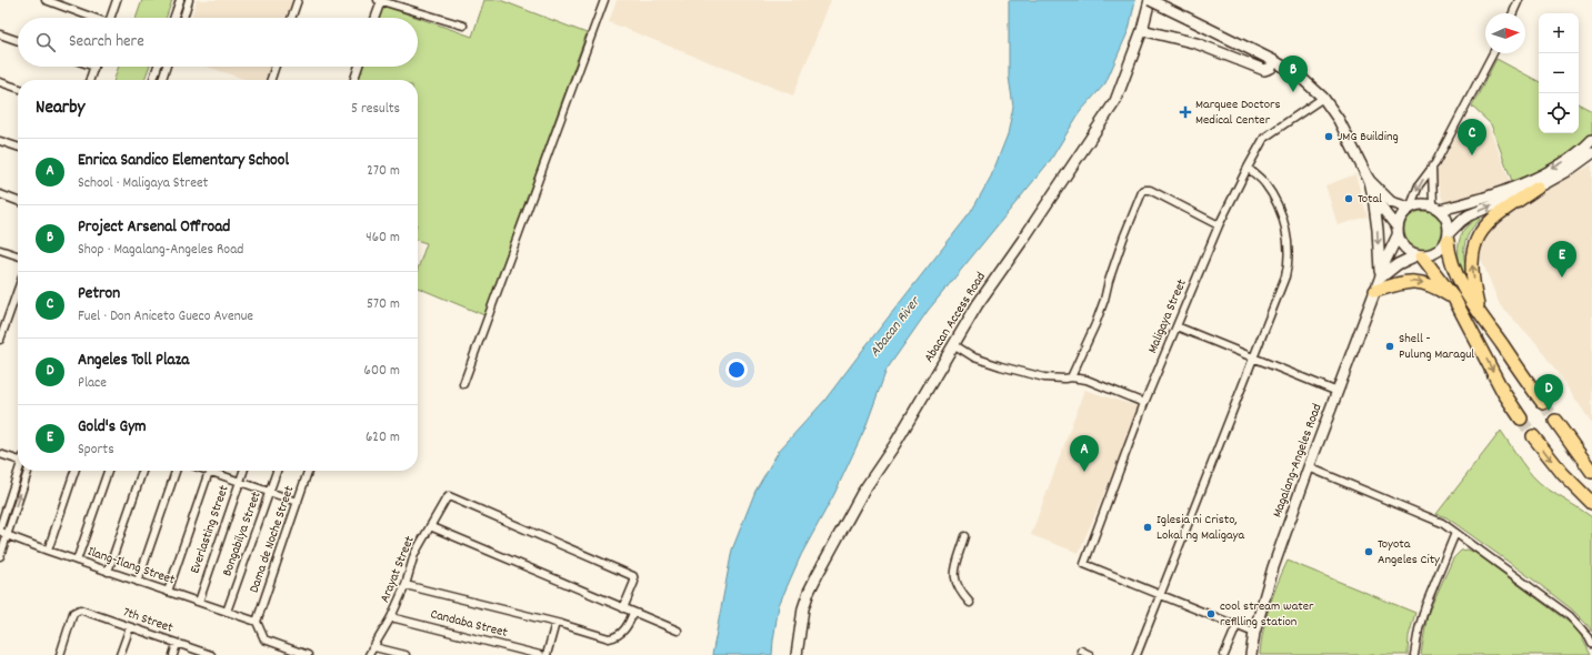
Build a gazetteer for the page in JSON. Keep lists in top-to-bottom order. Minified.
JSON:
{"streets":{"main road":["Abacan Access Road","Magalang-Angeles Road"],"street":["Maligaya Street","Everlasting Street","Bongabilya Street","Dama de Noche Street","Ilang-Ilang Street","Arayat Street","7th Street","Candaba Street"]},"crossings":[["Everlasting Street","Ilang-Ilang Street"],["Bongabilya Street","Ilang-Ilang Street"],["Dama de Noche Street","Ilang-Ilang Street"],["Arayat Street","Candaba Street"]],"water":["Abacan River"],"places":{"health":["Marquee Doctors Medical Center"],"other":["JMG Building","Total","Shell - Pulung Maragul","Iglesia ni Cristo, Lokal ng Maligaya","Toyota Angeles City","cool stream water refilling station"]},"north":"right","page":{"map_buttons":["+","−"],"search":"Search here","pins":["B","C","E","D","A"],"heading":["Nearby","5 results"],"list":[{"mark":"A","name":"Enrica Sandico Elementary School","note":"School · Maligaya Street","value":"270 m"},{"mark":"B","name":"Project Arsenal Offroad","note":"Shop · Magalang-Angeles Road","value":"460 m"},{"mark":"C","name":"Petron","note":"Fuel · Don Aniceto Gueco Avenue","value":"570 m"},{"mark":"D","name":"Angeles Toll Plaza","note":"Place","value":"600 m"},{"mark":"E","name":"Gold's Gym","note":"Sports","value":"620 m"}]}}
